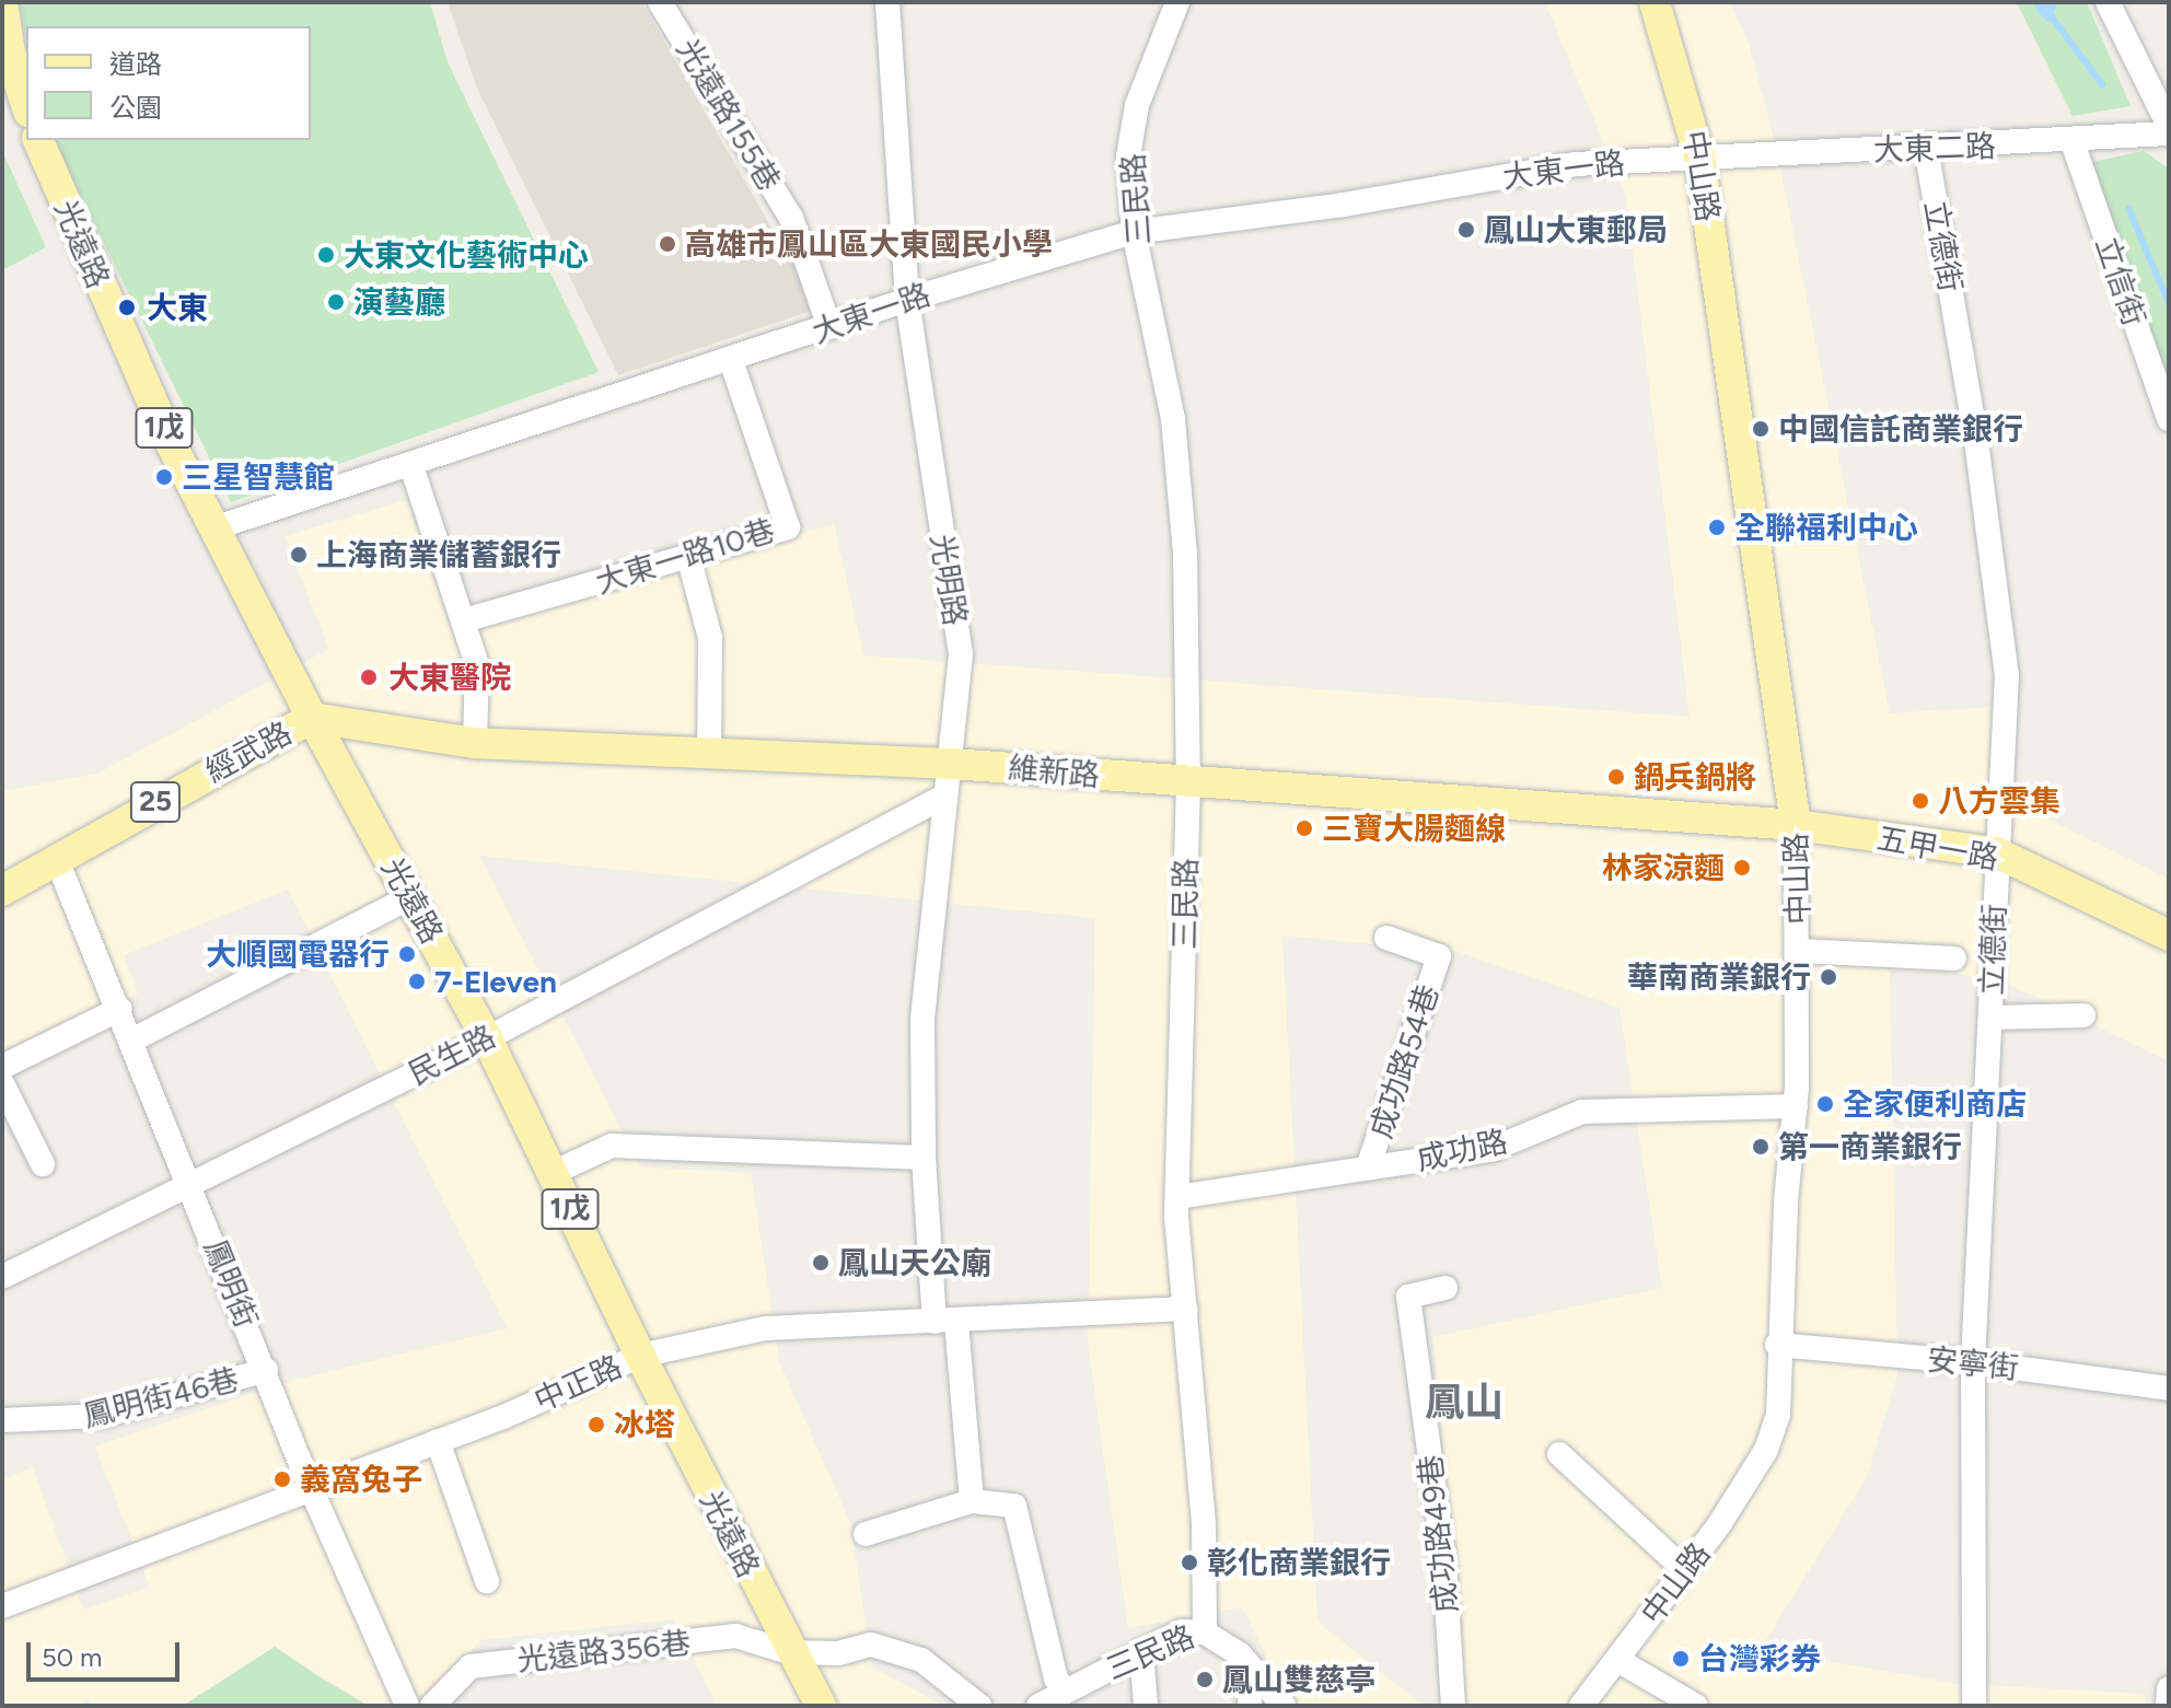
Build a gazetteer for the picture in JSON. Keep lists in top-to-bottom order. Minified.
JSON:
{"streets":{"main road":["中山路","光遠路","1戊","經武路","維新路","25","五甲一路"],"street":["光遠路155巷","大東二路","大東一路","三民路","立德街","立信街","大東一路10巷","光明路","民生路","成功路54巷","成功路","鳳明街","安寧街","中正路","鳳明街46巷","成功路49巷","光遠路356巷"]},"crossings":[["光遠路155巷","大東一路"],["大東二路","大東一路"],["大東二路","中山路"],["大東二路","立德街"],["大東二路","立信街"],["大東一路","中山路"],["大東一路","三民路"],["大東一路","光遠路"],["大東一路","大東一路10巷"],["大東一路","光明路"],["中山路","維新路"],["中山路","五甲一路"],["中山路","成功路"],["中山路","安寧街"],["三民路","維新路"],["三民路","成功路"],["三民路","中正路"],["光遠路","經武路"],["光遠路","維新路"],["光遠路","民生路"],["光遠路","中正路"],["光遠路","光遠路356巷"],["立德街","五甲一路"],["立德街","安寧街"],["光明路","維新路"],["光明路","民生路"],["光明路","中正路"],["經武路","維新路"],["經武路","鳳明街"],["維新路","五甲一路"],["民生路","鳳明街"],["成功路54巷","成功路"],["鳳明街","中正路"],["鳳明街","鳳明街46巷"]],"districts":["鳳山"],"places":["鳳山大東郵局","高雄市鳳山區大東國民小學","大東文化藝術中心","演藝廳","大東","中國信託商業銀行","三星智慧館","全聯福利中心","上海商業儲蓄銀行","大東醫院","鍋兵鍋將","八方雲集","三寶大腸麵線","林家涼麵","大順國電器行","華南商業銀行","7-Eleven","全家便利商店","第一商業銀行","鳳山天公廟","冰塔","義窩兔子","彰化商業銀行","台灣彩券","鳳山雙慈亭"],"legend":["道路","公園"],"scale_bar":"50 m"}
